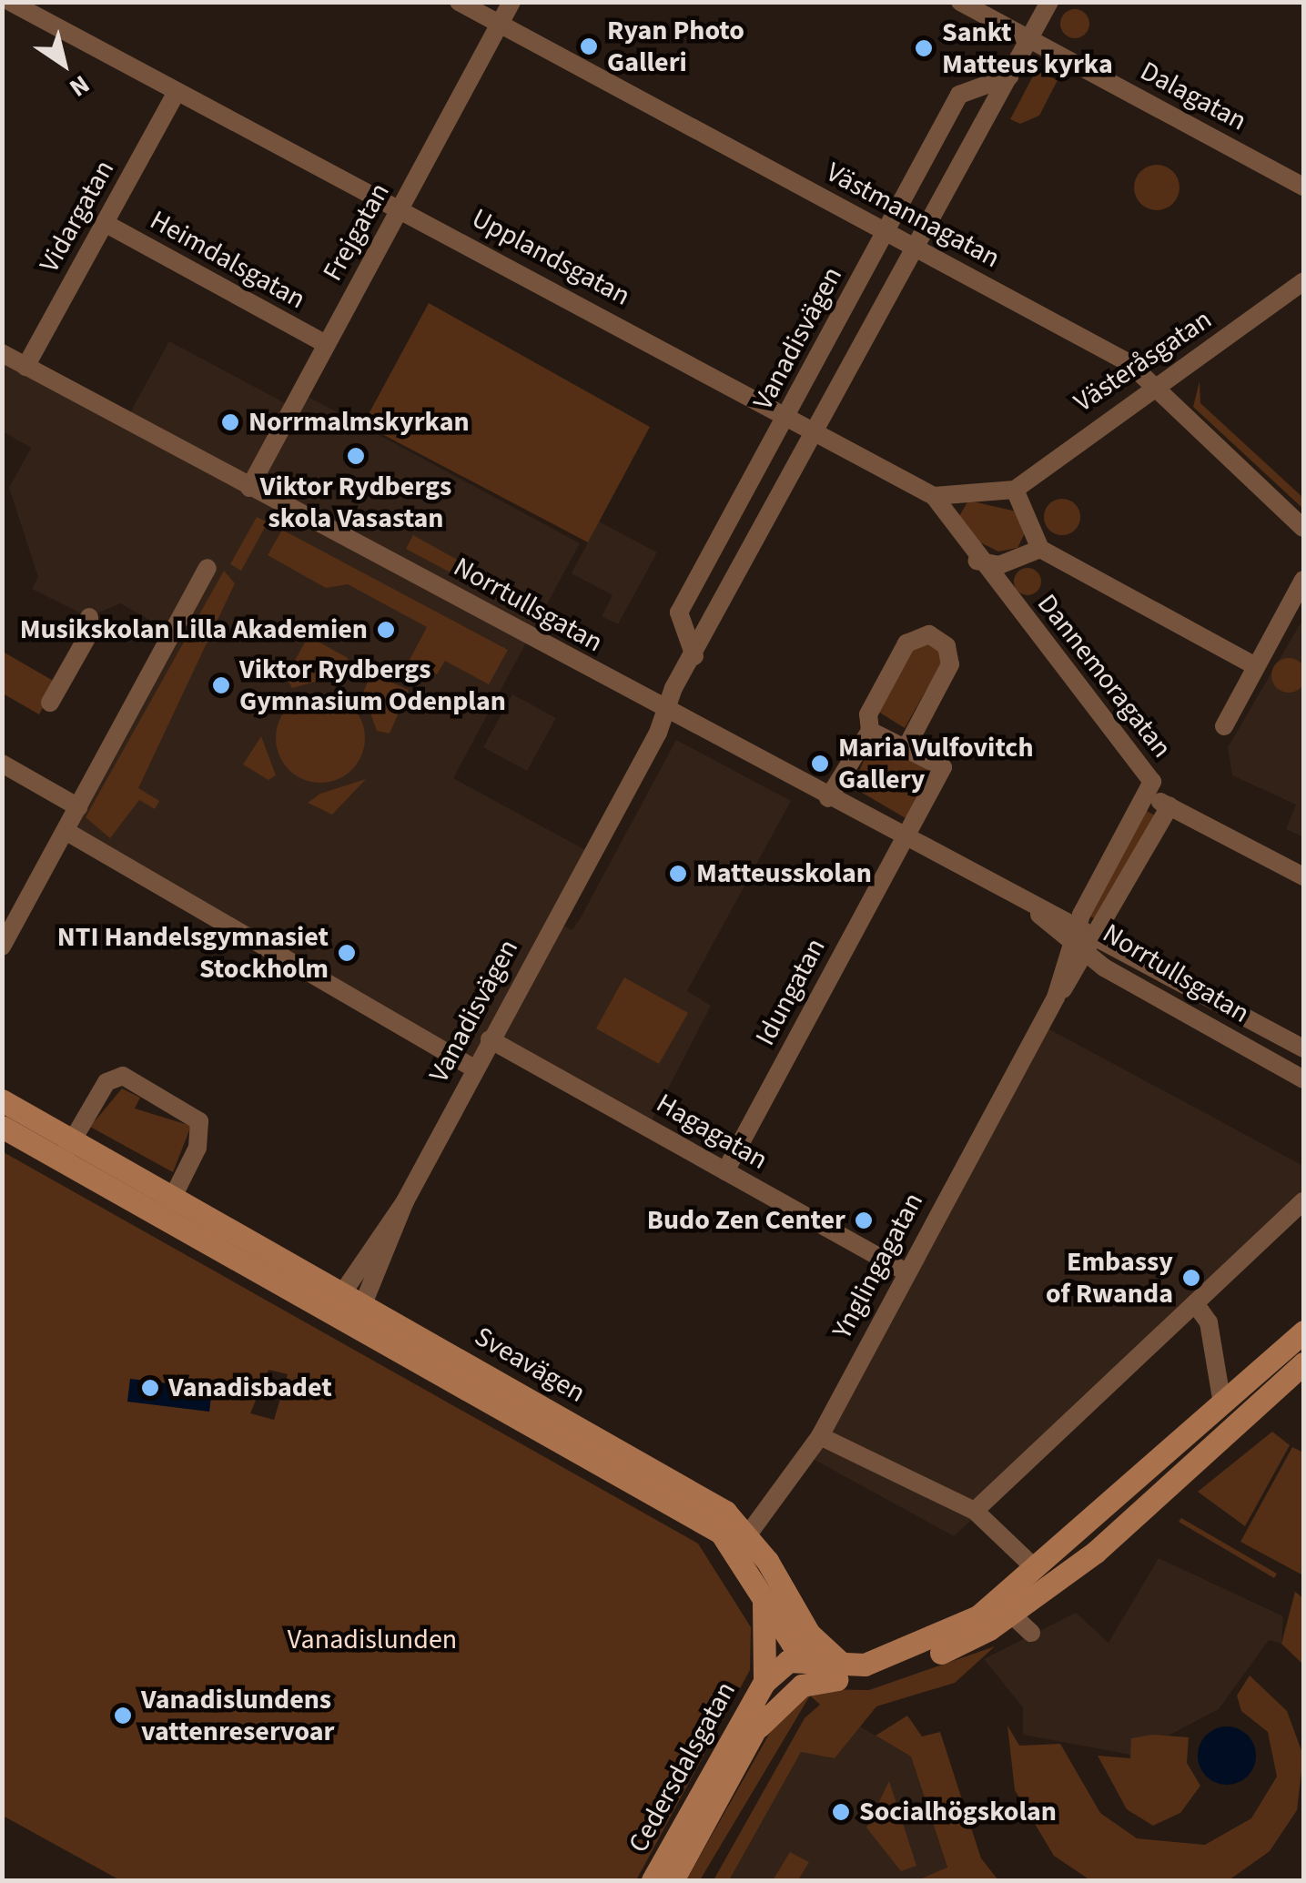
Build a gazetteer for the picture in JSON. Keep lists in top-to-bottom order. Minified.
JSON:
{"streets":{"main road":["Sveavägen","Cedersdalsgatan"],"street":["Dalagatan","Västmannagatan","Vidargatan","Frejgatan","Upplandsgatan","Heimdalsgatan","Vanadisvägen","Västeråsgatan","Norrtullsgatan","Dannemoragatan","Idungatan","Hagagatan","Ynglingagatan"]},"crossings":[["Dalagatan","Vanadisvägen"],["Västmannagatan","Frejgatan"],["Västmannagatan","Vanadisvägen"],["Västmannagatan","Västeråsgatan"],["Vidargatan","Upplandsgatan"],["Vidargatan","Heimdalsgatan"],["Vidargatan","Norrtullsgatan"],["Frejgatan","Upplandsgatan"],["Frejgatan","Heimdalsgatan"],["Frejgatan","Norrtullsgatan"],["Upplandsgatan","Vanadisvägen"],["Upplandsgatan","Dannemoragatan"],["Vanadisvägen","Norrtullsgatan"],["Vanadisvägen","Hagagatan"],["Vanadisvägen","Sveavägen"],["Norrtullsgatan","Idungatan"],["Norrtullsgatan","Ynglingagatan"],["Dannemoragatan","Ynglingagatan"],["Idungatan","Hagagatan"],["Hagagatan","Ynglingagatan"],["Ynglingagatan","Sveavägen"],["Sveavägen","Cedersdalsgatan"]],"parks":["Vanadislunden"],"places":["Ryan Photo Galleri","Sankt Matteus kyrka","Norrmalmskyrkan","Viktor Rydbergs skola Vasastan","Musikskolan Lilla Akademien","Viktor Rydbergs Gymnasium Odenplan","Maria Vulfovitch Gallery","Matteusskolan","NTI Handelsgymnasiet Stockholm","Budo Zen Center","Embassy of Rwanda","Vanadisbadet","Vanadislundens vattenreservoar","Socialhögskolan"],"north":"bottom right"}
